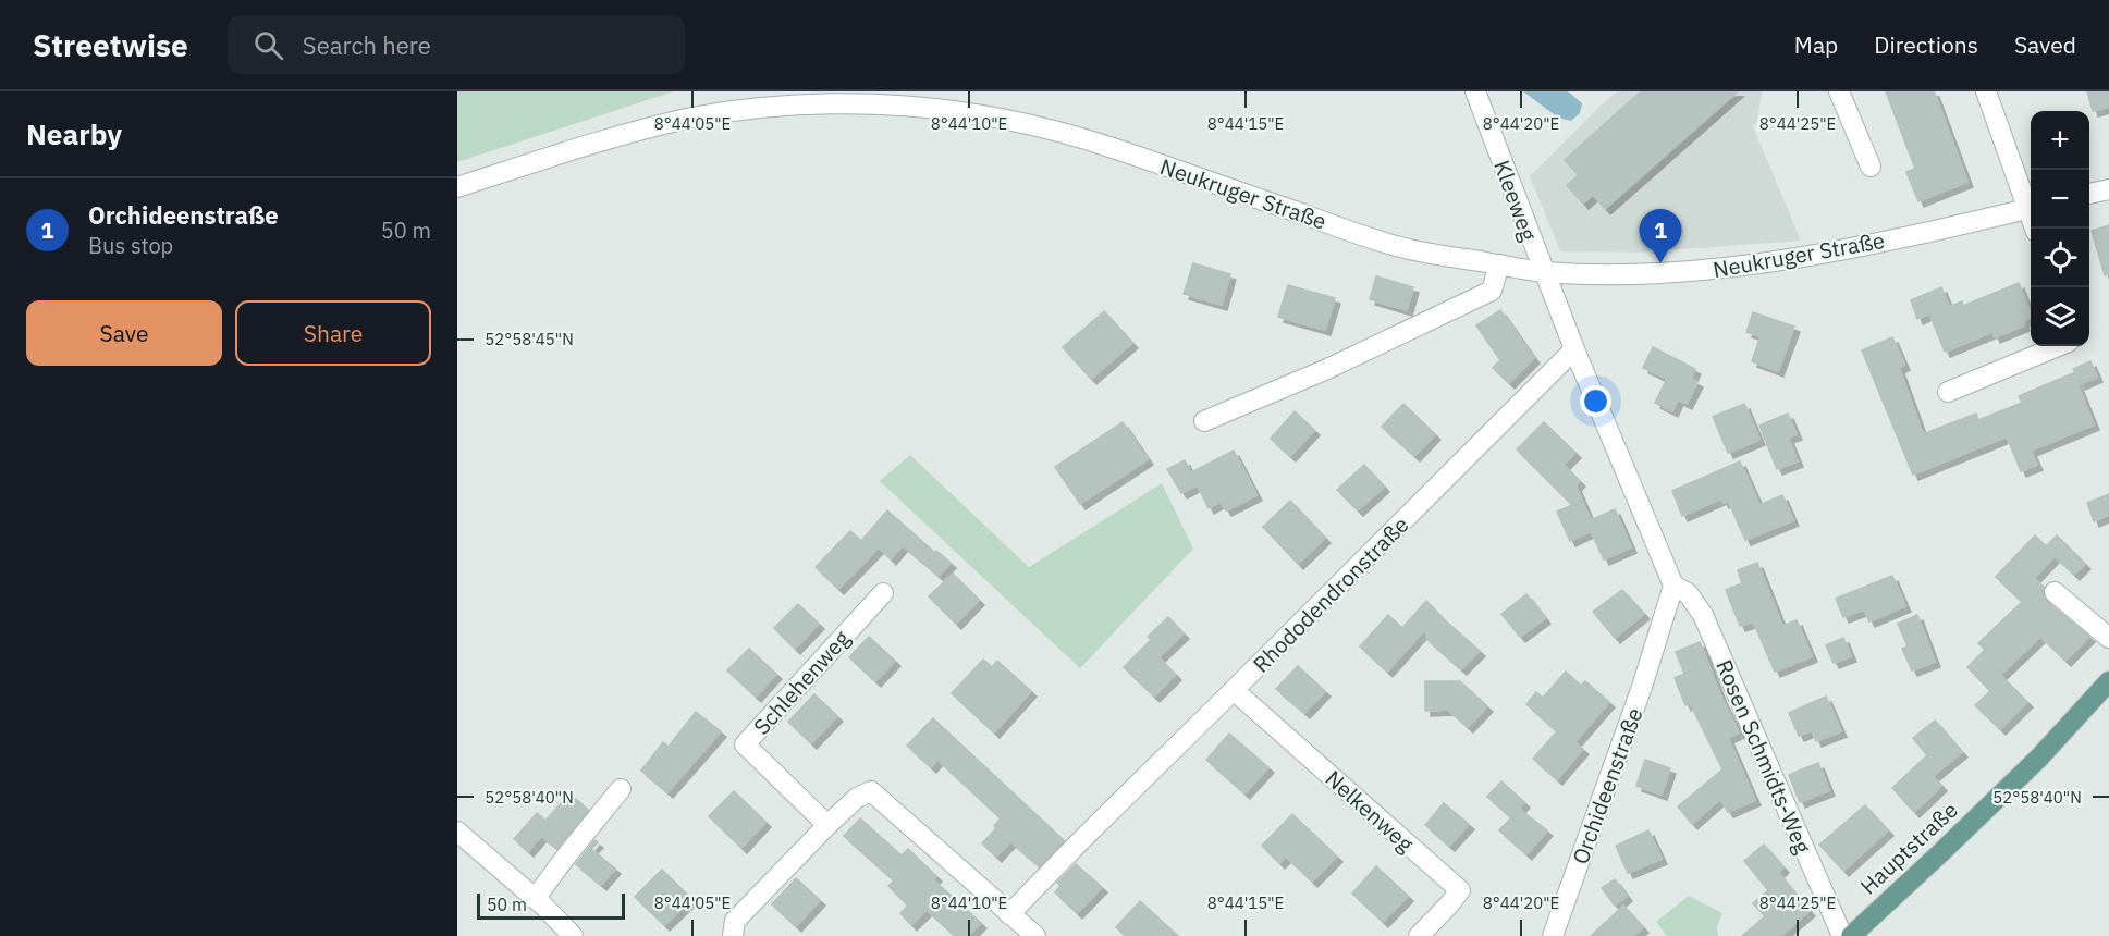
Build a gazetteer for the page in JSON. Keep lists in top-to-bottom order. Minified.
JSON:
{"streets":{"main road":["Hauptstraße"],"street":["Neukruger Straße","Kleeweg","Rhododendronstraße","Schlehenweg","Rosen Schmidts-Weg","Orchideenstraße","Nelkenweg"]},"crossings":[["Neukruger Straße","Kleeweg"],["Rhododendronstraße","Nelkenweg"],["Rosen Schmidts-Weg","Orchideenstraße"]],"scale_bar":"50 m","page":{"header":"Streetwise","search":"Search here","nav":["Map","Directions","Saved"],"heading":"Nearby","map_buttons":["+","−"],"list":[{"mark":"1","name":"Orchideenstraße","note":"Bus stop","value":"50 m"}],"pins":"1","buttons":["Save","Share"],"scale":"50 m"},"coordinates":["8°44'05\"E","8°44'10\"E","8°44'15\"E","8°44'20\"E","8°44'25\"E","52°58'45\"N","52°58'40\"N"]}
